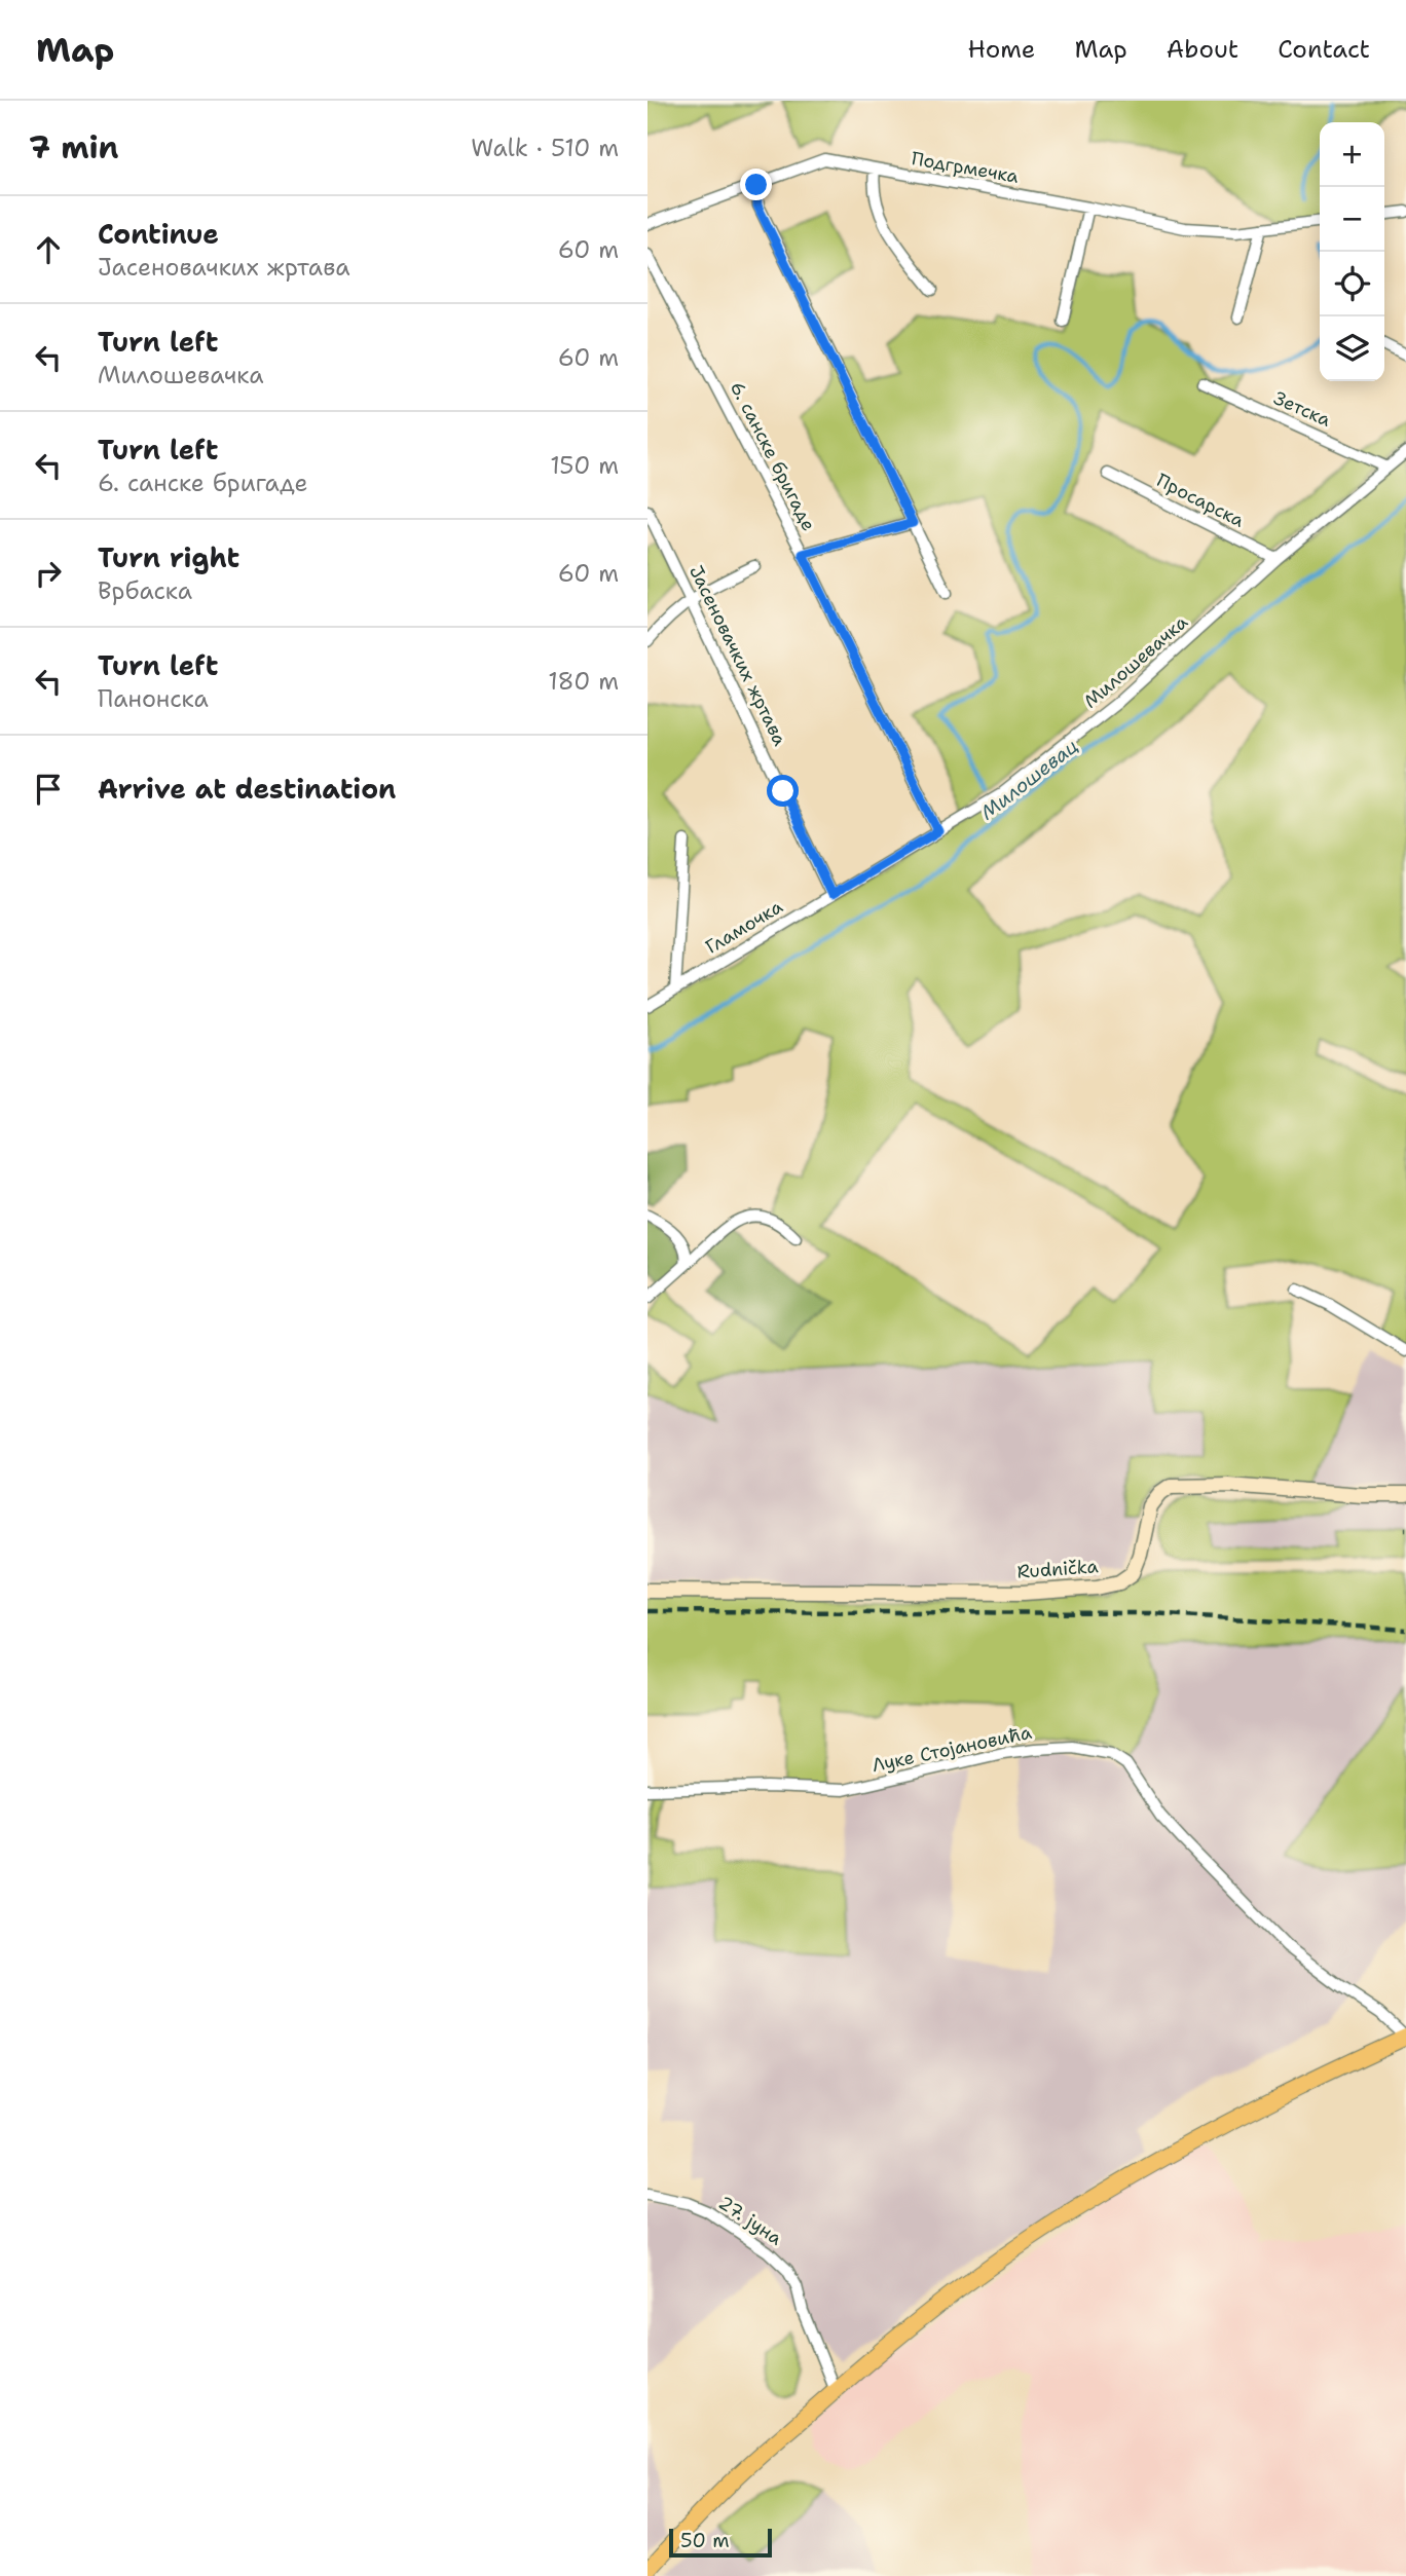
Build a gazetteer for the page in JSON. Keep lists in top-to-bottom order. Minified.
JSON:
{"streets":{"street":["Подгрмечка","Зетска","6. санске бригаде","Просарска","Јасеновачких жртава","Милошевачка","Гламочка","Rudnička","Луке Стојановића","27. јуна"]},"crossings":[["Зетска","Милошевачка"],["6. санске бригаде","Милошевачка"],["Просарска","Милошевачка"],["Јасеновачких жртава","Милошевачка"],["Јасеновачких жртава","Гламочка"],["Милошевачка","Гламочка"]],"water":["Милошевац"],"scale_bar":"50 m","page":{"header":"Map","nav":["Home","Map","About","Contact"],"heading":["7 min","Walk · 510 m"],"map_buttons":["+","−"],"list":[["Continue","Јасеновачких жртава","60 m"],["Turn left","Милошевачка","60 m"],["Turn left","6. санске бригаде","150 m"],["Turn right","Врбаска","60 m"],["Turn left","Панонска","180 m"],"Arrive at destination"],"scale":"50 m"}}
